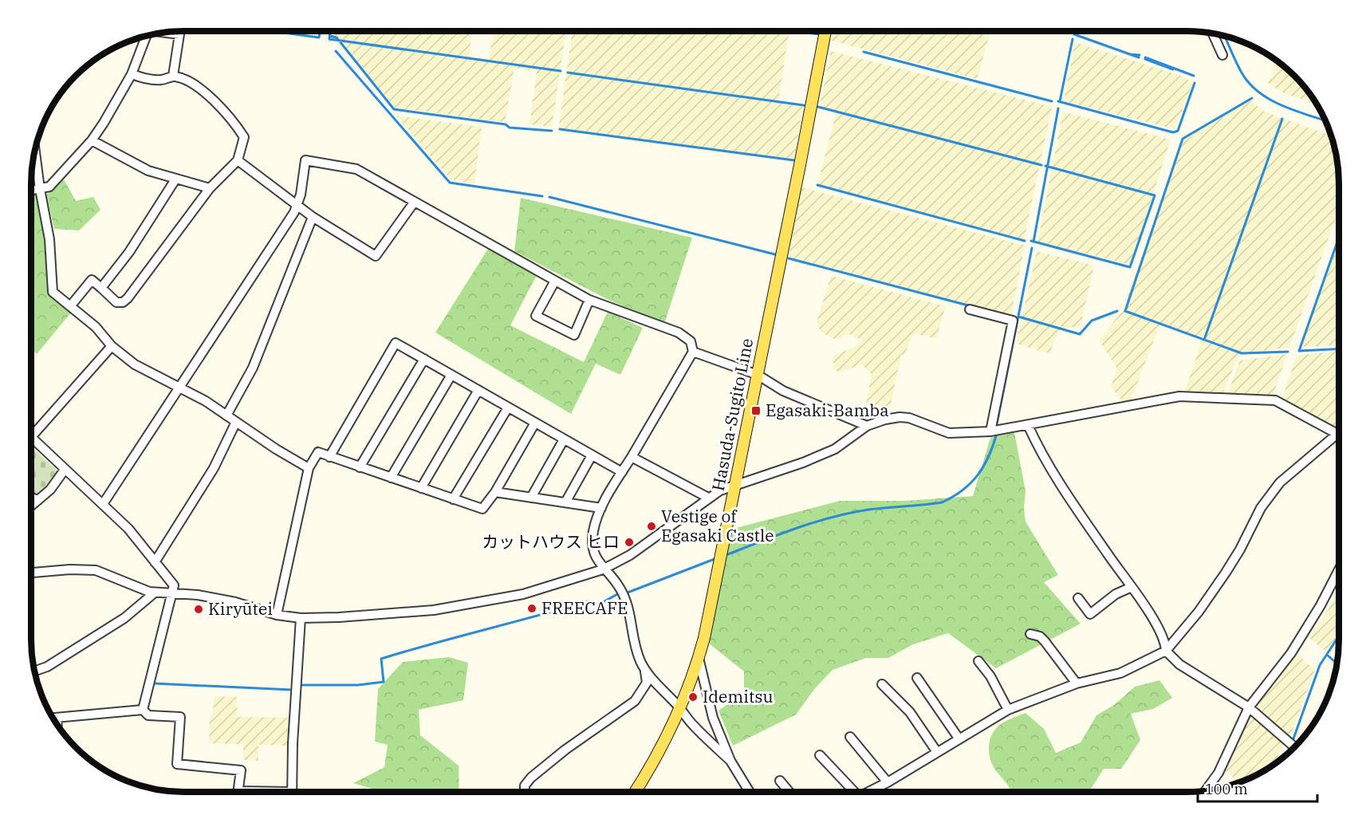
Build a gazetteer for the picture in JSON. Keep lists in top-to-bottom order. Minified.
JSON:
{"streets":{"main road":["Hasuda-Sugito Line"]},"places":{"transit":["Egasaki-Bamba"],"other":["Vestige of Egasaki Castle","カットハウス ヒロ","FREECAFE","Kiryūtei","Idemitsu"]},"scale_bar":"100 m"}
